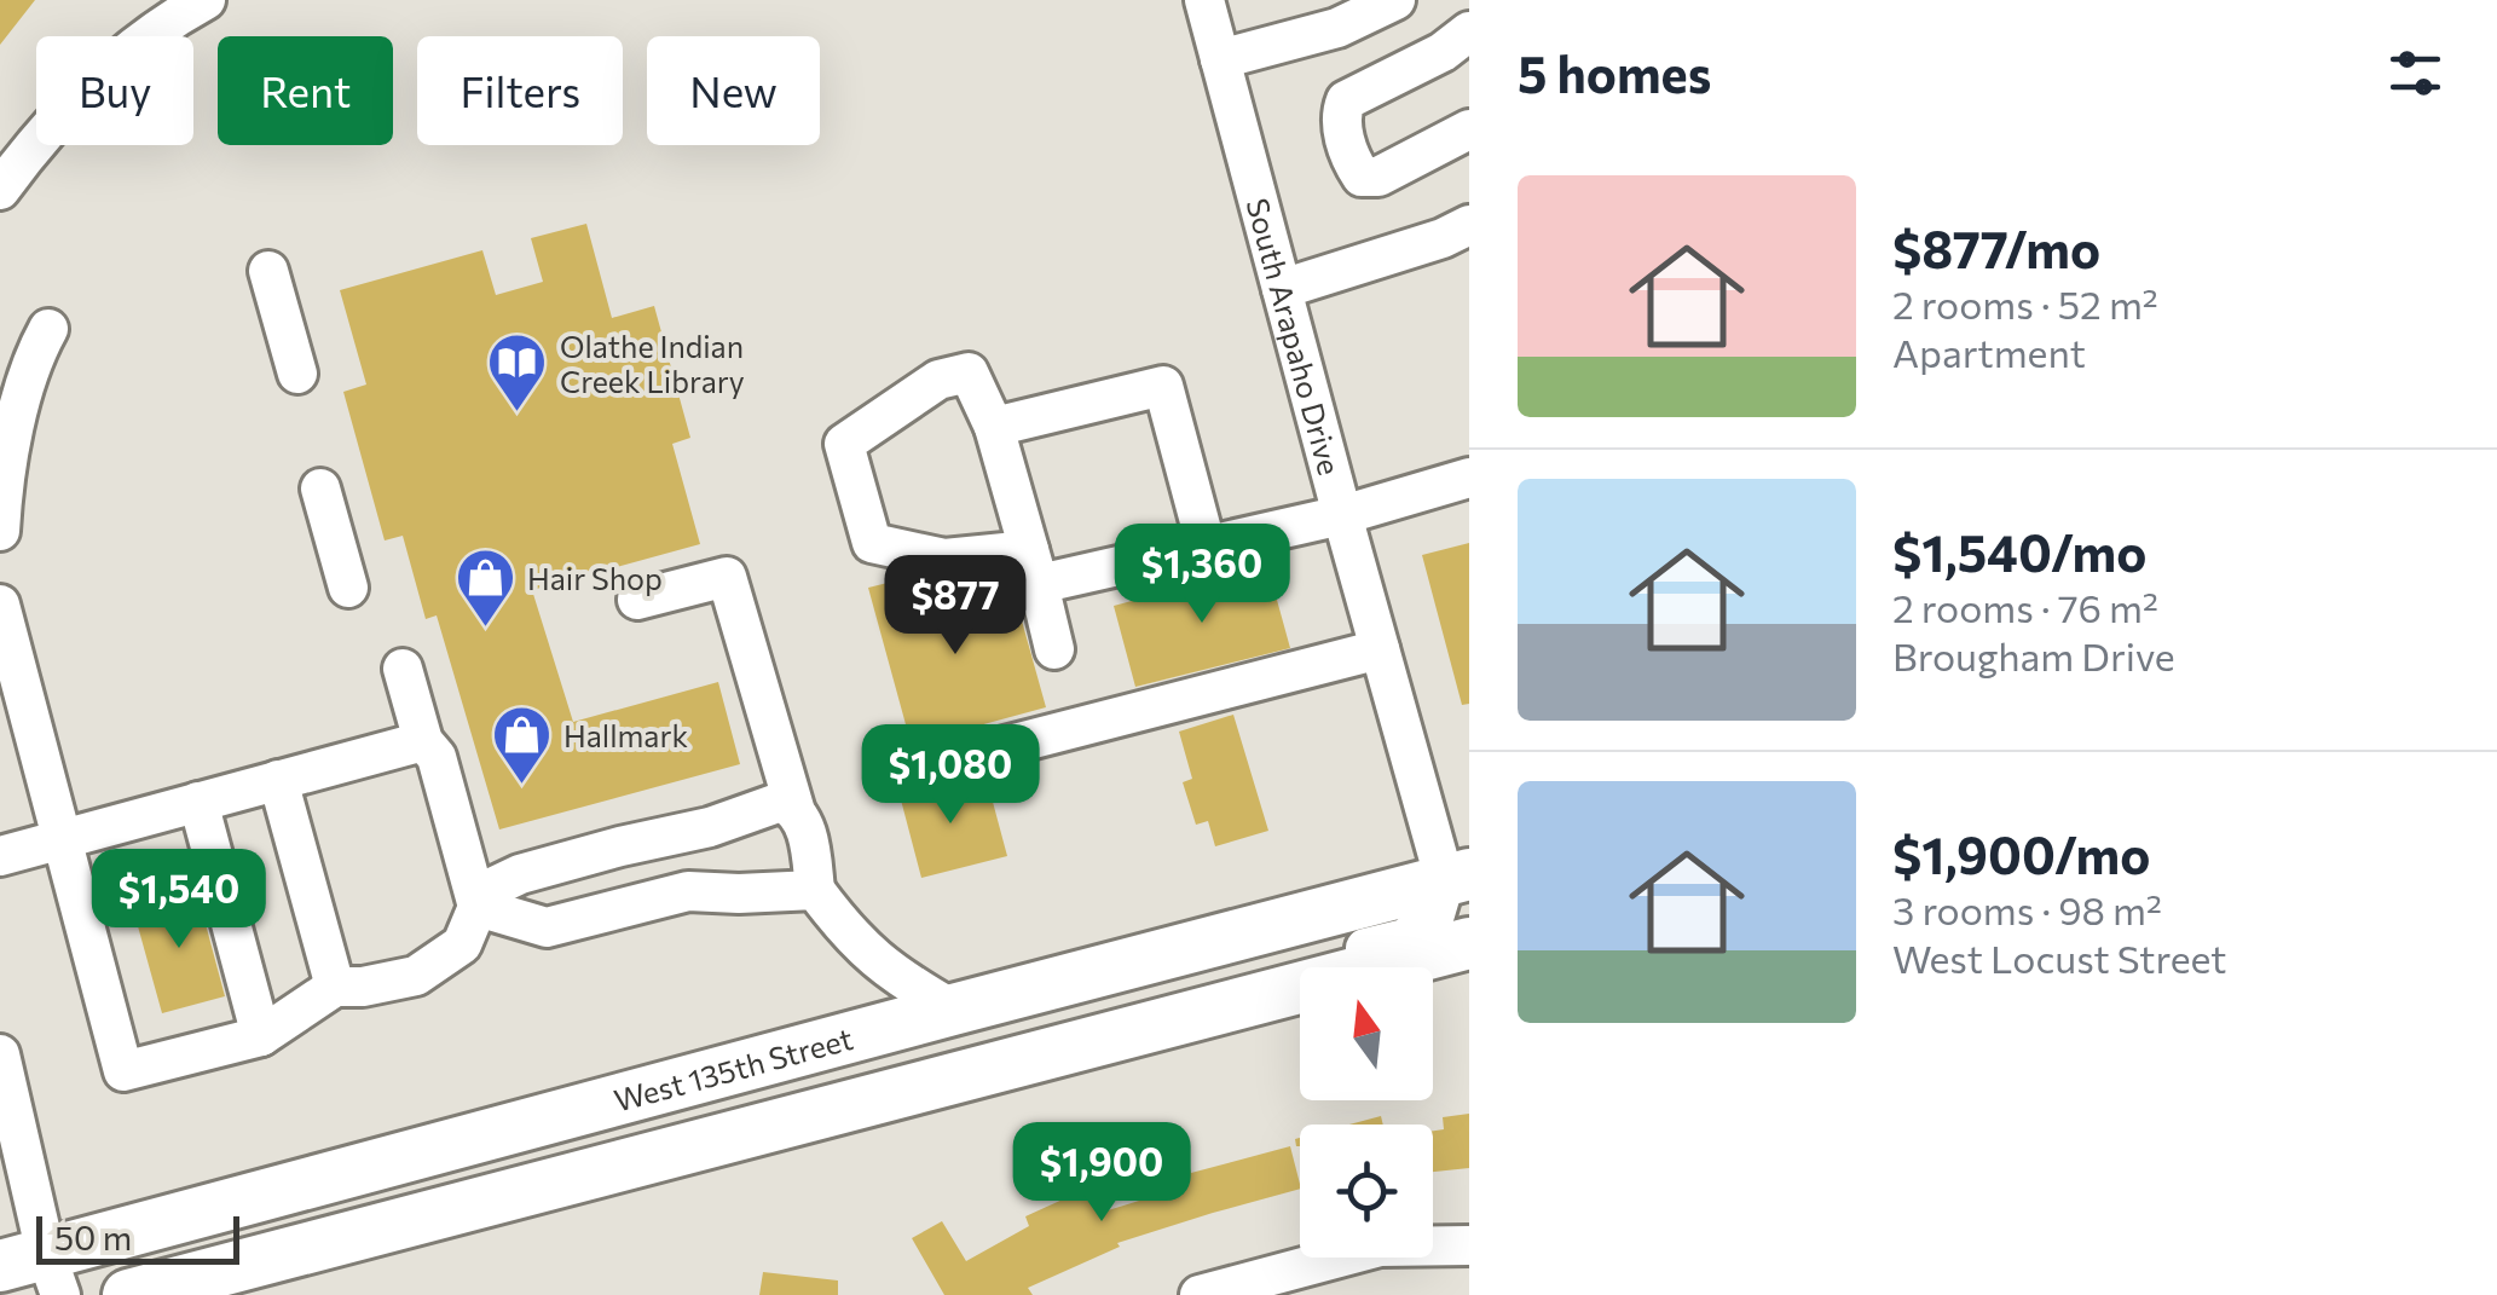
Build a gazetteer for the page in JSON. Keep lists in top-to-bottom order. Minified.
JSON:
{"streets":{"main road":["West 135th Street"],"street":["South Arapaho Drive"]},"crossings":[["South Arapaho Drive","West 135th Street"]],"places":{"library":["Olathe Indian Creek Library"],"shop":["Hair Shop","Hallmark"]},"scale_bar":"50 m","north":"top","page":{"heading":"5 homes","chip":["Buy","Rent","Filters","New"],"list":[{"name":"$877/mo","note":"2 rooms · 52 m² · Apartment"},{"name":"$1,540/mo","note":"2 rooms · 76 m² · Brougham Drive"},{"name":"$1,900/mo","note":"3 rooms · 98 m² · West Locust Street"}],"price":["$1,360","$877","$1,080","$1,540","$1,900"],"scale":"50 m"}}
